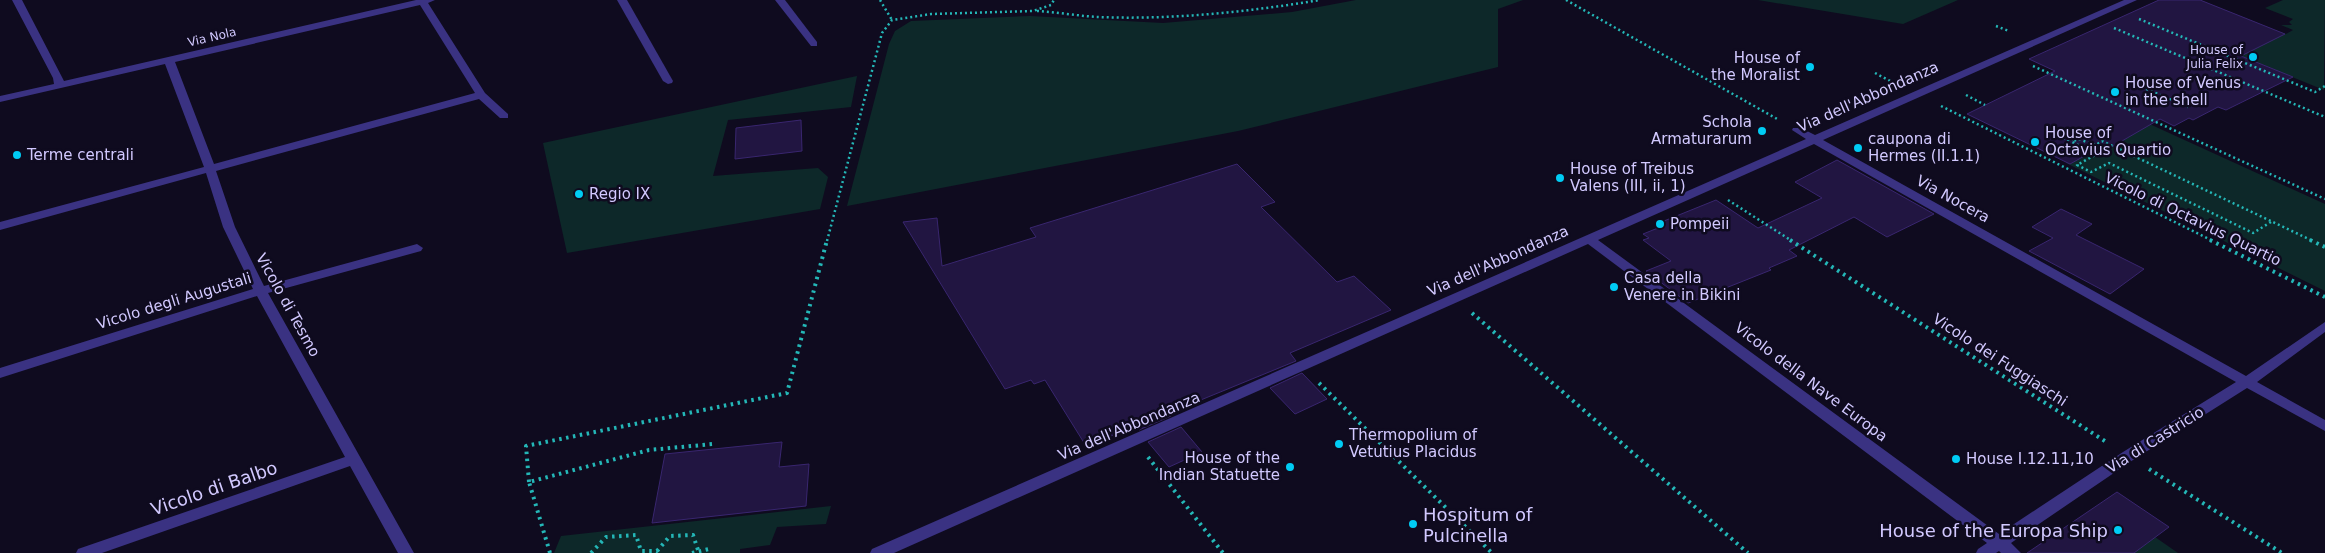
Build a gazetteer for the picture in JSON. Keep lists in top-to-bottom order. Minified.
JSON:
{"streets":{"street":["Via Nola","Via dell'Abbondanza","Via Nocera","Vicolo degli Augustali","Vicolo di Tesmo","Vicolo della Nave Europa","Via di Castricio","Vicolo di Balbo"],"path":["Vicolo di Octavius Quartio","Vicolo dei Fuggiaschi"]},"crossings":[["Via Nola","Vicolo di Tesmo"],["Via dell'Abbondanza","Via Nocera"],["Via dell'Abbondanza","Vicolo di Octavius Quartio"],["Via dell'Abbondanza","Vicolo dei Fuggiaschi"],["Via dell'Abbondanza","Vicolo della Nave Europa"],["Via Nocera","Via di Castricio"],["Vicolo degli Augustali","Vicolo di Tesmo"],["Vicolo di Tesmo","Vicolo di Balbo"],["Vicolo dei Fuggiaschi","Via di Castricio"],["Vicolo della Nave Europa","Via di Castricio"]],"places":["House of Julia Felix","House of the Moralist","House of Venus in the shell","Schola Armaturarum","House of Octavius Quartio","caupona di Hermes (II.1.1)","Terme centrali","House of Treibus Valens (III, ii, 1)","Regio IX","Pompeii","Casa della Venere in Bikini","Thermopolium of Vetutius Placidus","House I.12.11,10","House of the Indian Statuette","Hospitum of Pulcinella","House of the Europa Ship"]}
